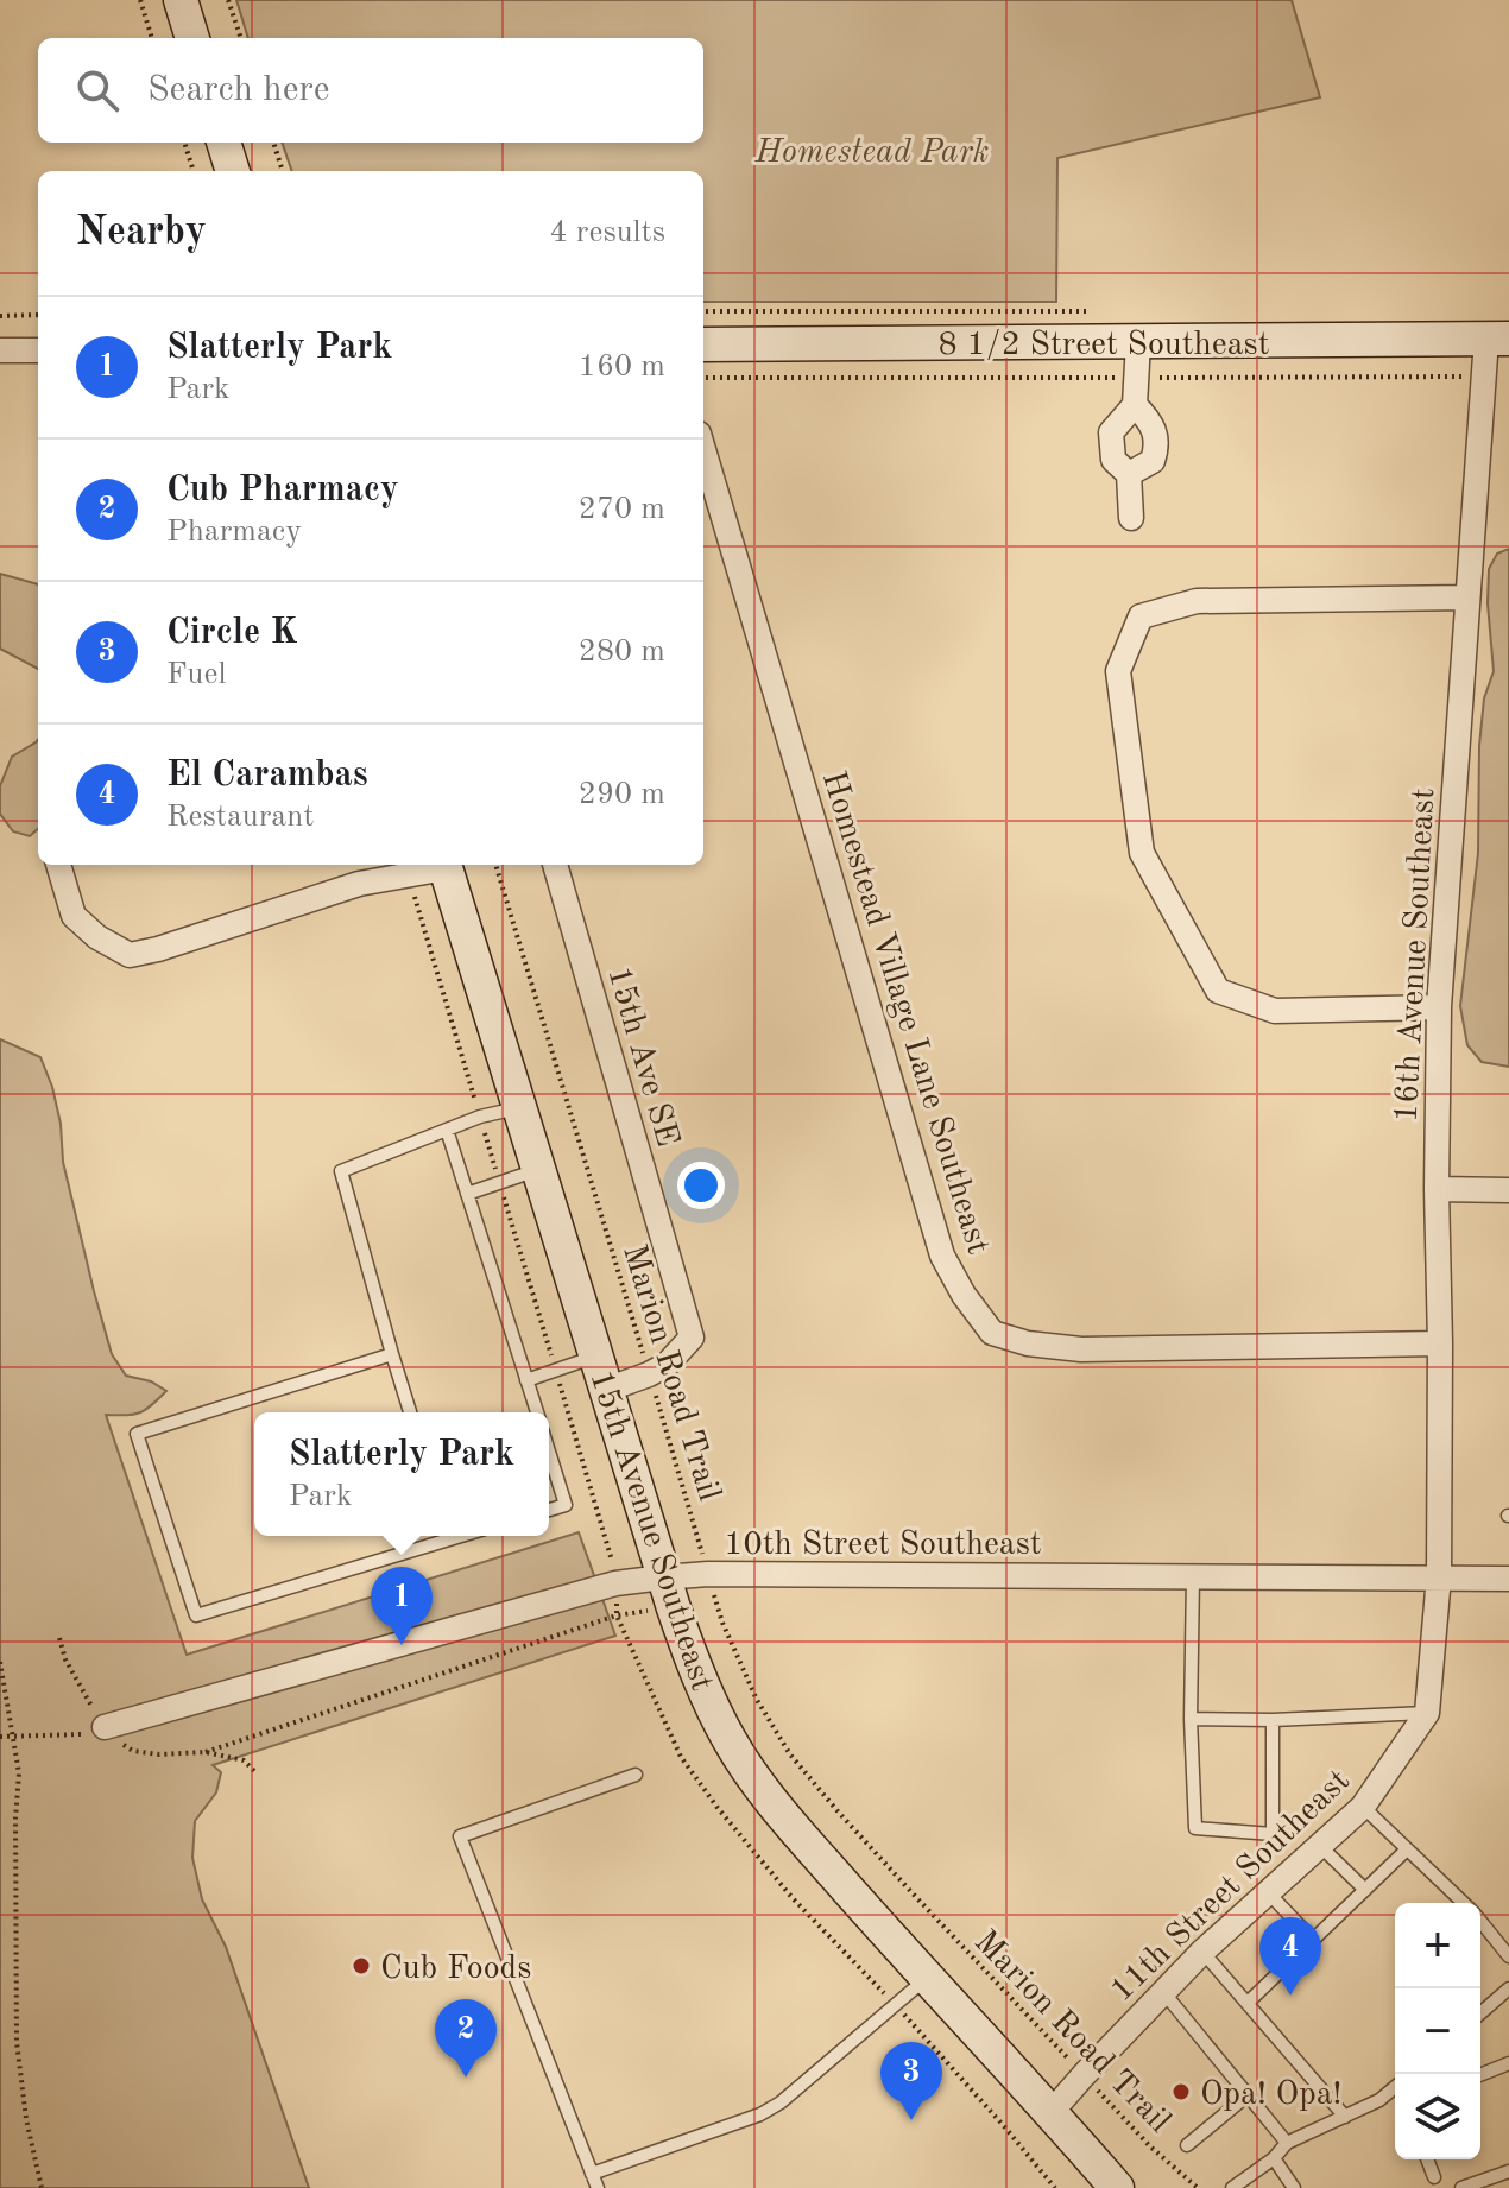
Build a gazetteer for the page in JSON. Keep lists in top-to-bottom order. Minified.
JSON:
{"streets":{"main road":["8 1/2 Street Southeast","15th Avenue Southeast"],"street":["16th Avenue Southeast","Homestead Village Lane Southeast","15th Ave SE","10th Street Southeast","11th Street Southeast"],"path":["Marion Road Trail"]},"crossings":[["8 1/2 Street Southeast","16th Avenue Southeast"],["16th Avenue Southeast","Homestead Village Lane Southeast"],["16th Avenue Southeast","10th Street Southeast"],["16th Avenue Southeast","11th Street Southeast"],["15th Ave SE","Marion Road Trail"],["15th Ave SE","15th Avenue Southeast"],["Marion Road Trail","10th Street Southeast"],["Marion Road Trail","11th Street Southeast"],["15th Avenue Southeast","10th Street Southeast"],["15th Avenue Southeast","11th Street Southeast"],["10th Street Southeast","11th Street Southeast"]],"parks":["Homestead Park"],"places":["Cub Foods","Opa! Opa!"],"page":{"search":"Search here","heading":["Nearby","4 results"],"list":[{"mark":"1","name":"Slatterly Park","note":"Park","value":"160 m"},{"mark":"2","name":"Cub Pharmacy","note":"Pharmacy","value":"270 m"},{"mark":"3","name":"Circle K","note":"Fuel","value":"280 m"},{"mark":"4","name":"El Carambas","note":"Restaurant","value":"290 m"}],"popup":["Slatterly Park","Park"],"pins":["1","4","2","3"],"map_buttons":["+","−"]}}
